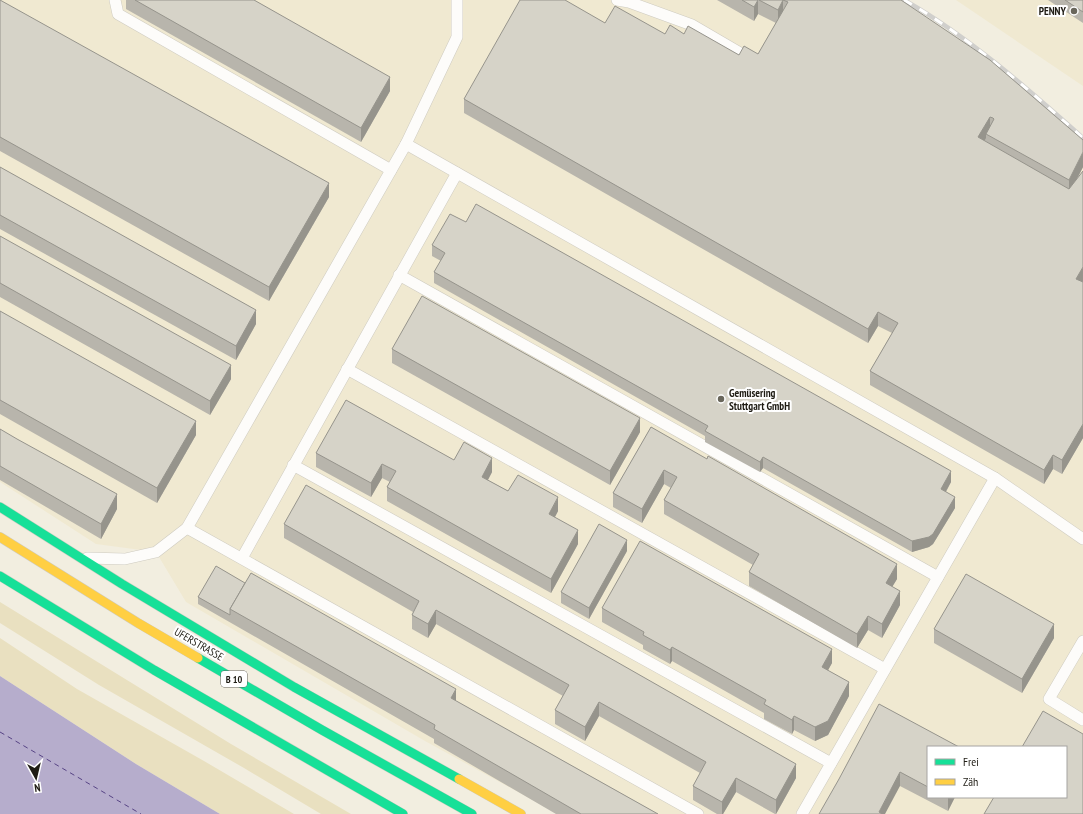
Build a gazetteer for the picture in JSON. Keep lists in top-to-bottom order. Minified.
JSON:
{"streets":{"highway":["UFERSTRASSE","B 10"]},"places":["PENNY","Gemüsering Stuttgart GmbH"],"legend":["Frei","Zäh"],"north":"bottom"}
